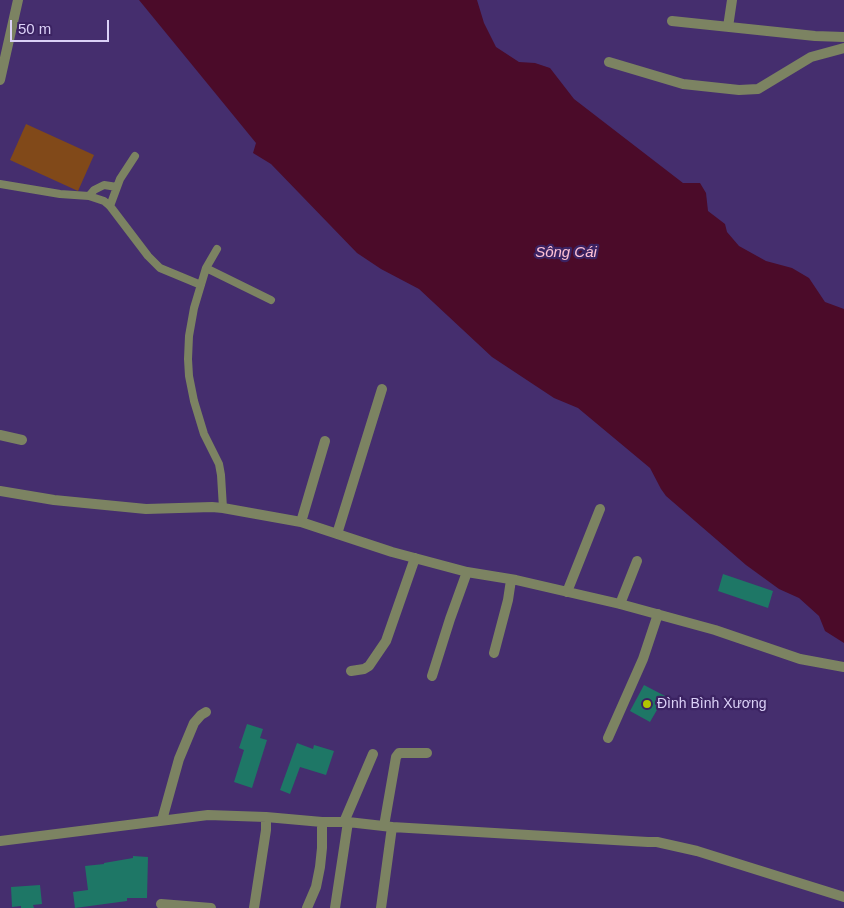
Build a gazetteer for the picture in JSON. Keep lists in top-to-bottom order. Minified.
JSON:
{"water":["Sông Cái"],"places":["Đình Bình Xương"],"scale_bar":"50 m"}
